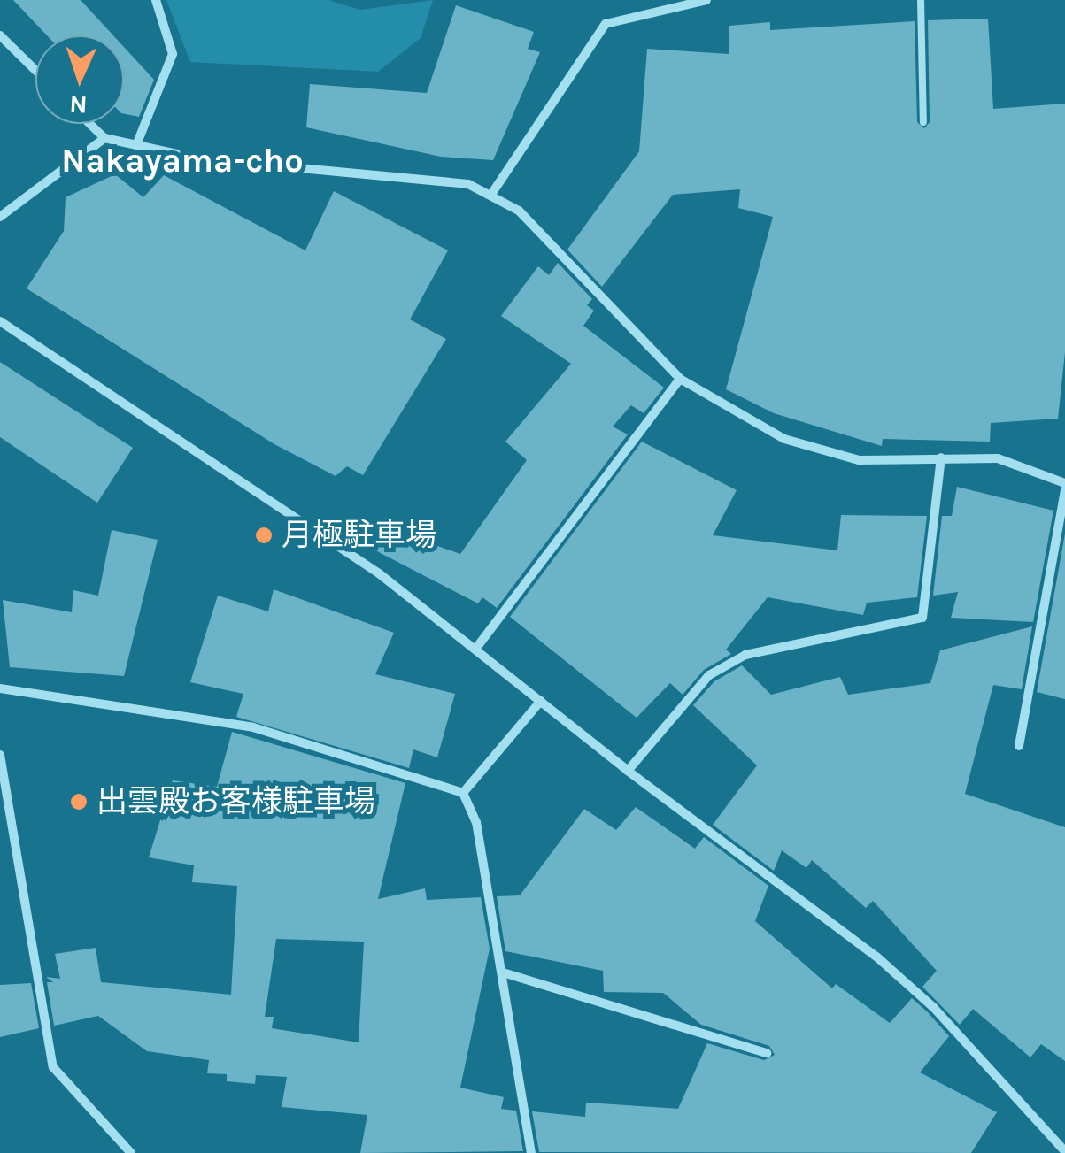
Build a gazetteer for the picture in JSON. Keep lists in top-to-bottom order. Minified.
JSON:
{"districts":["Nakayama-cho"],"places":["月極駐車場","出雲殿お客様駐車場"],"north":"bottom"}
